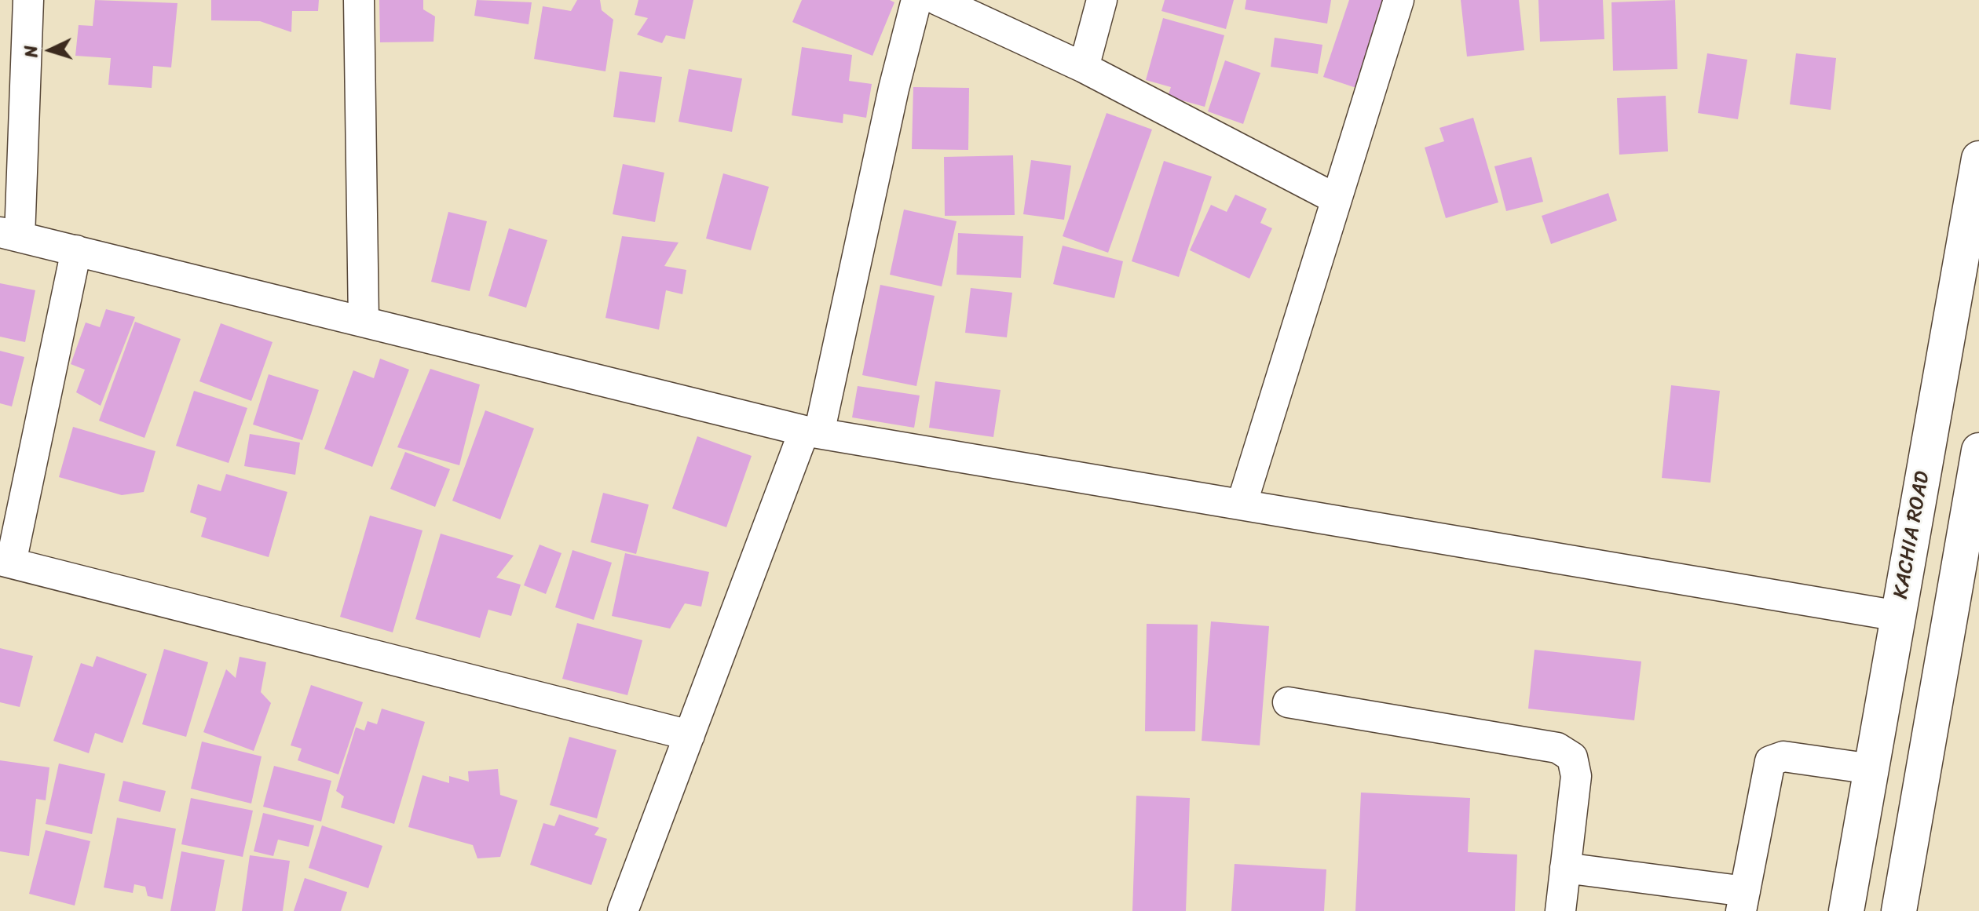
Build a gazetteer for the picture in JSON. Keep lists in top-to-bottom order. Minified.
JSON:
{"streets":{"highway":["KACHIA ROAD"]},"north":"left"}
